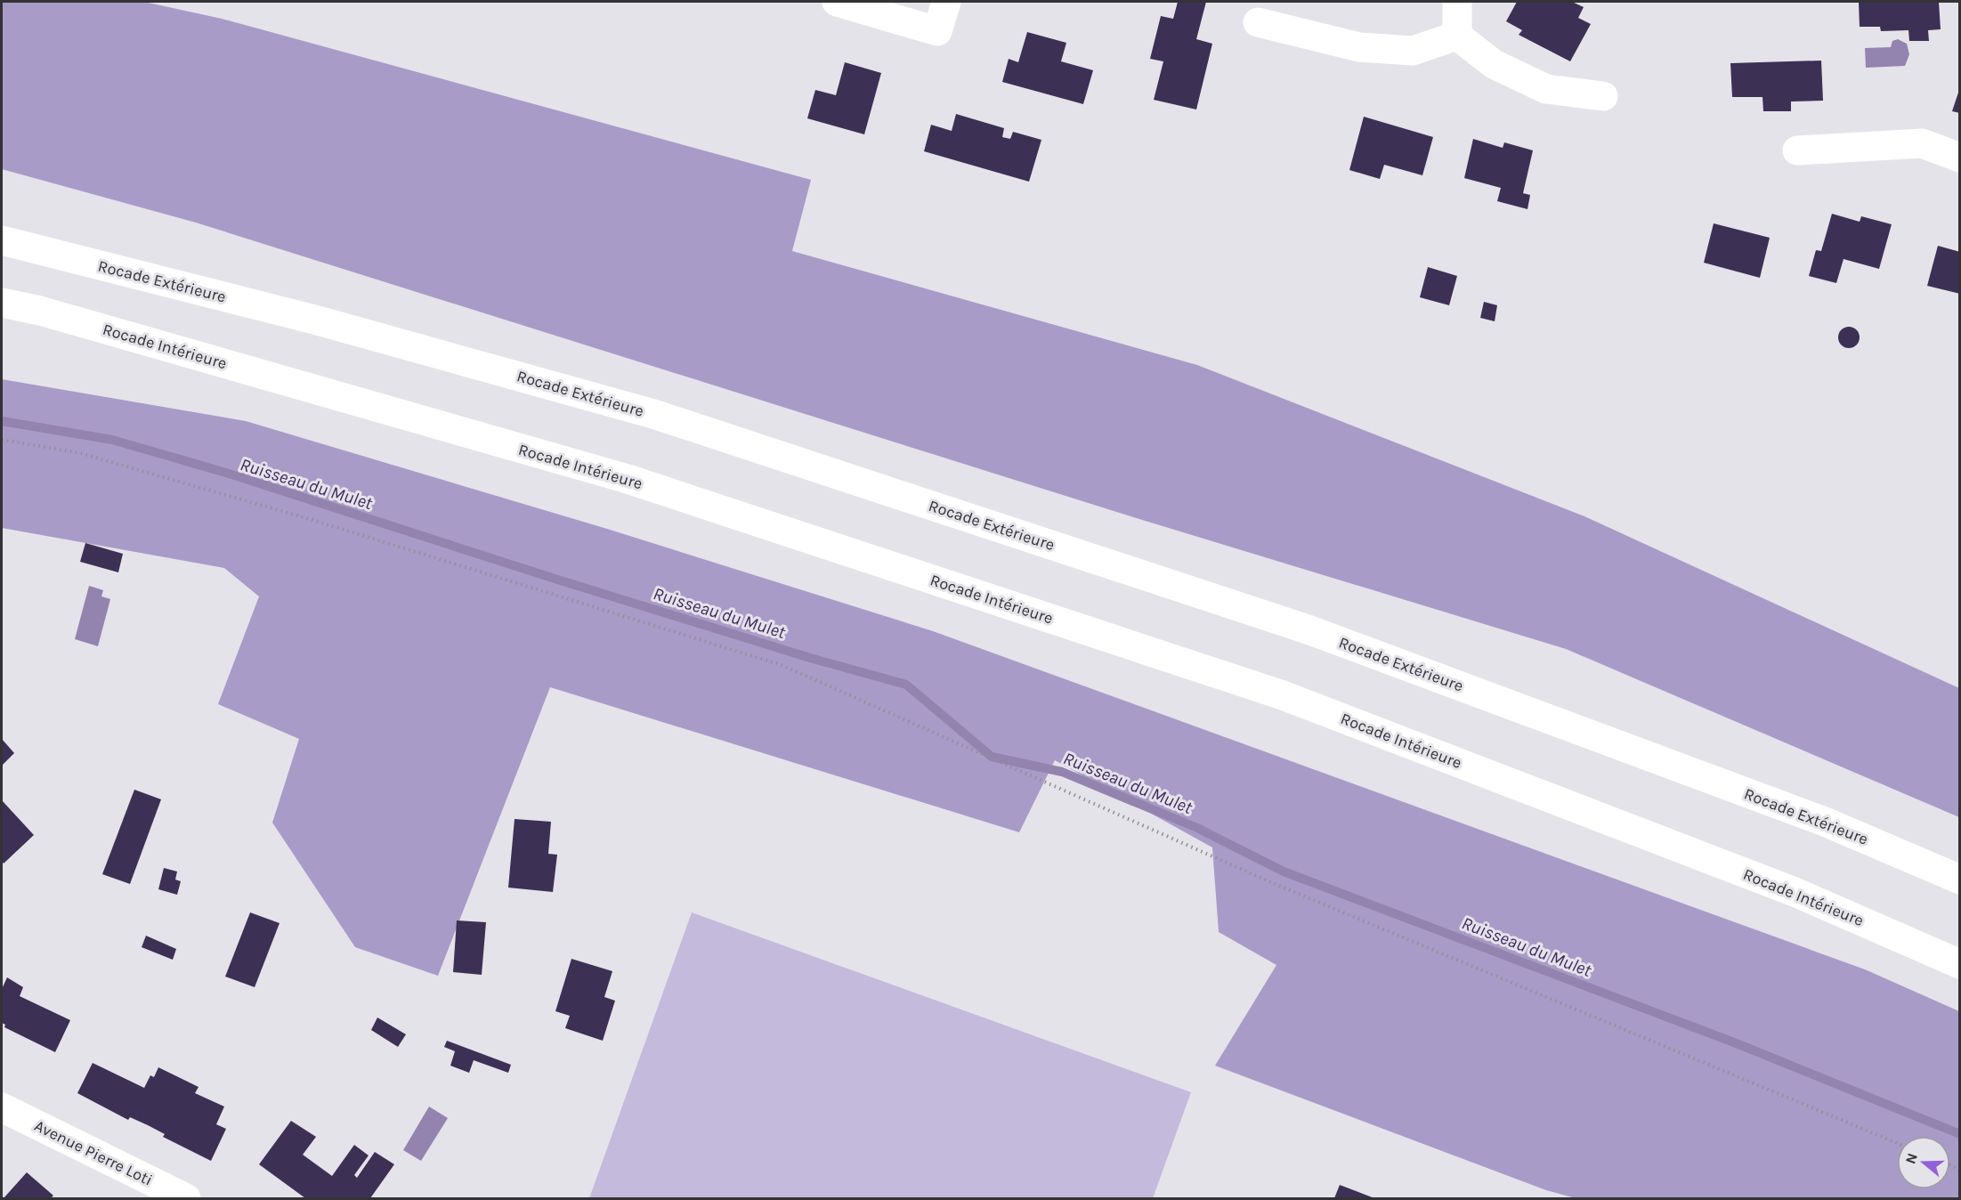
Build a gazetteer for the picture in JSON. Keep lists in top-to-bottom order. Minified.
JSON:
{"streets":{"main road":["Rocade Extérieure","Rocade Intérieure","Avenue Pierre Loti"]},"water":["Ruisseau du Mulet"],"north":"left"}
